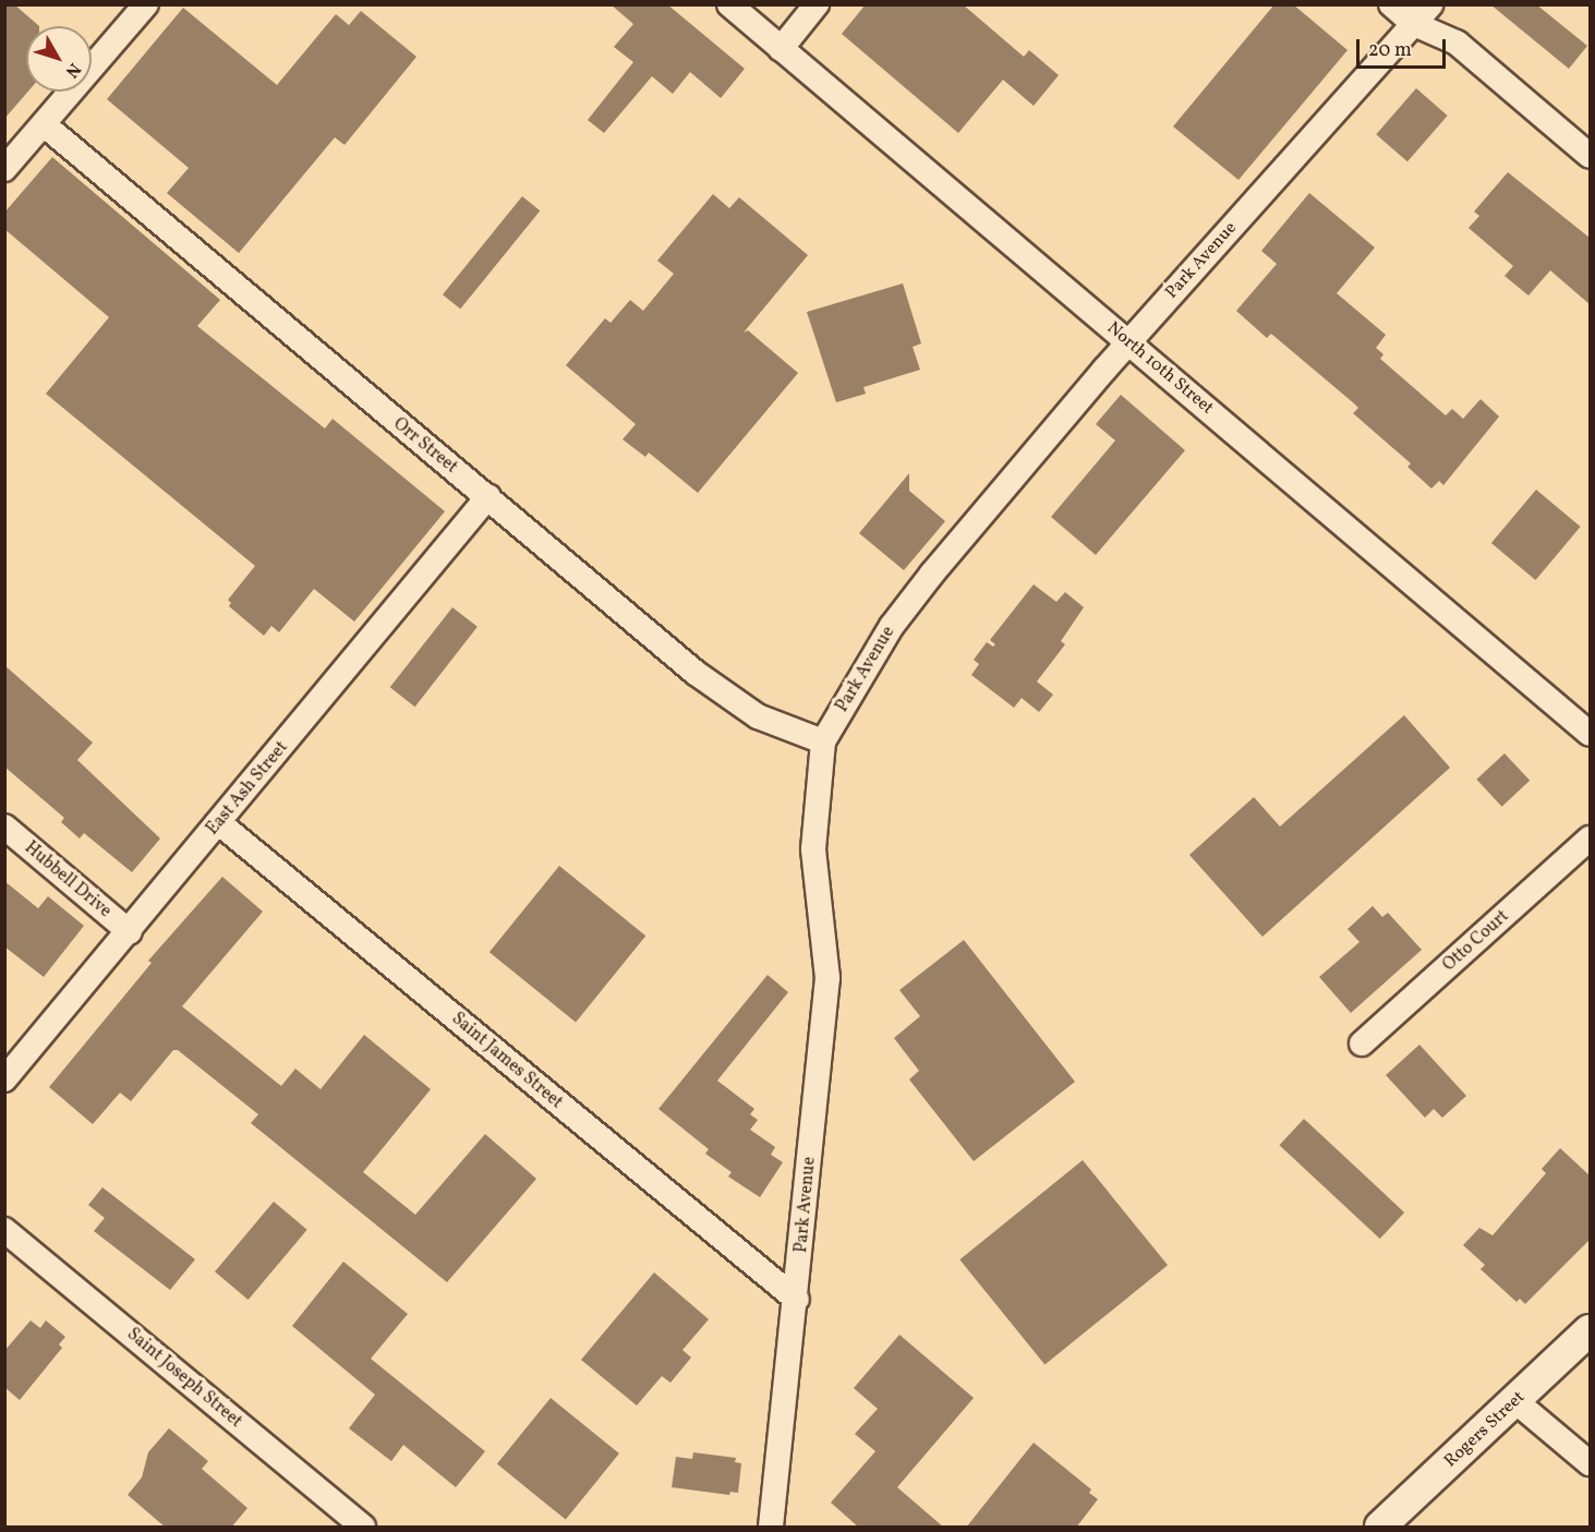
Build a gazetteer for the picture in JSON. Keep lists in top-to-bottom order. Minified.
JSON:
{"streets":{"street":["Park Avenue","North 10th Street","Orr Street","East Ash Street","Hubbell Drive","Otto Court","Saint James Street","Saint Joseph Street","Rogers Street"]},"crossings":[["Park Avenue","North 10th Street"],["Park Avenue","Orr Street"],["Park Avenue","Saint James Street"],["Orr Street","East Ash Street"],["East Ash Street","Hubbell Drive"],["East Ash Street","Saint James Street"]],"scale_bar":"20 m","north":"bottom right"}
